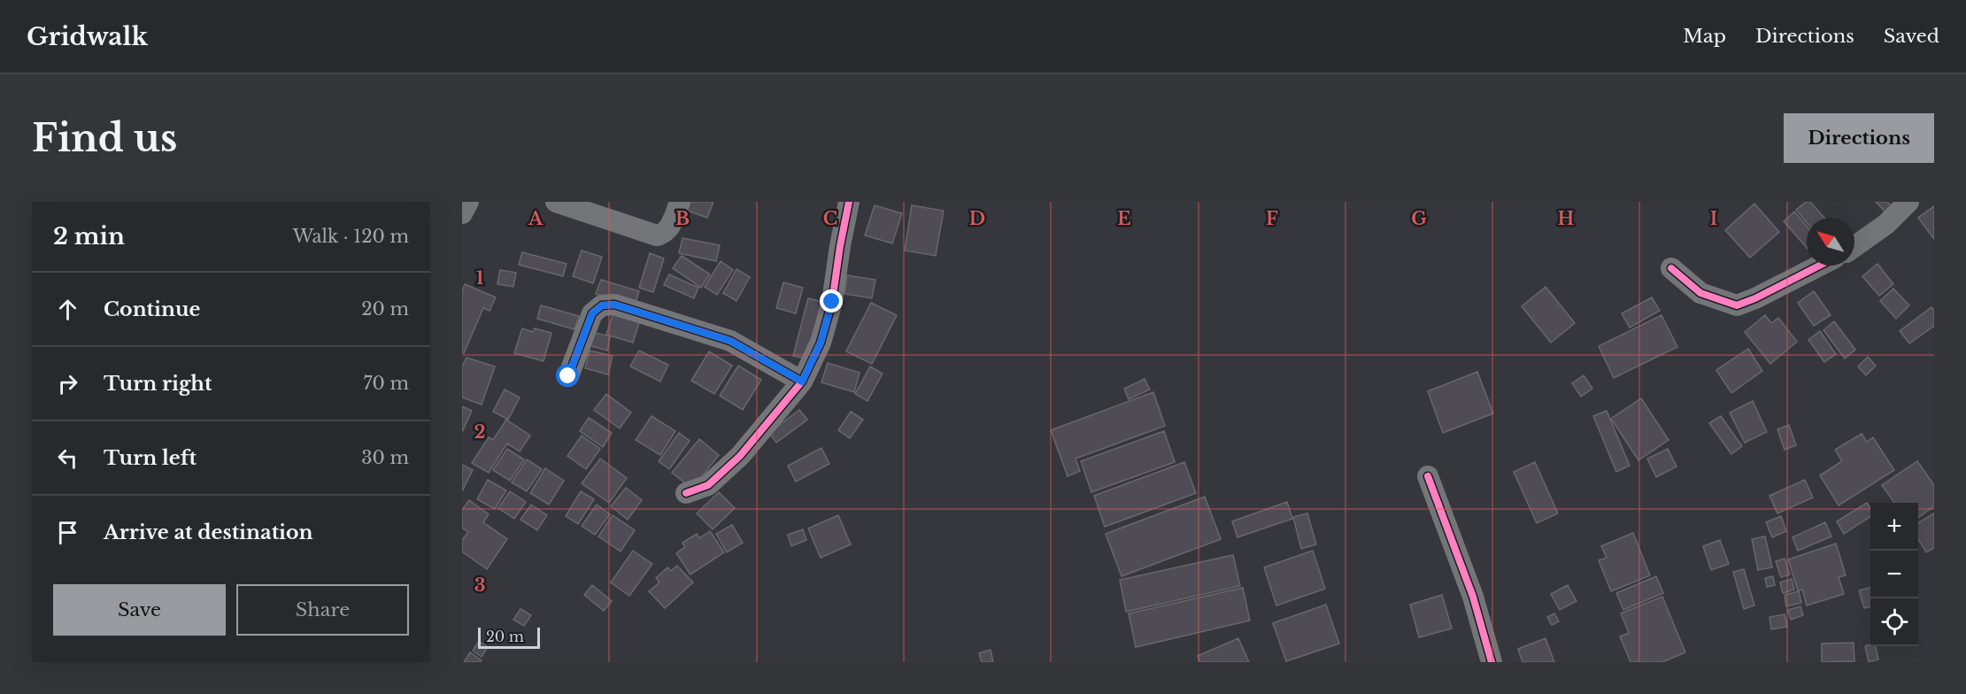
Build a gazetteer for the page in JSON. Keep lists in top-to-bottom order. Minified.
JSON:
{"scale_bar":"20 m","north":"top left","page":{"header":"Gridwalk","nav":["Map","Directions","Saved"],"buttons":["Directions",["Save","Share"]],"title":"Find us","heading":["2 min","Walk · 120 m"],"list":[["Continue","20 m"],["Turn right","70 m"],["Turn left","30 m"],"Arrive at destination"],"map_buttons":["+","−"],"scale":"20 m"},"grid":{"columns":["A","B","C","D","E","F","G","H","I"],"rows":["1","2","3"]}}
